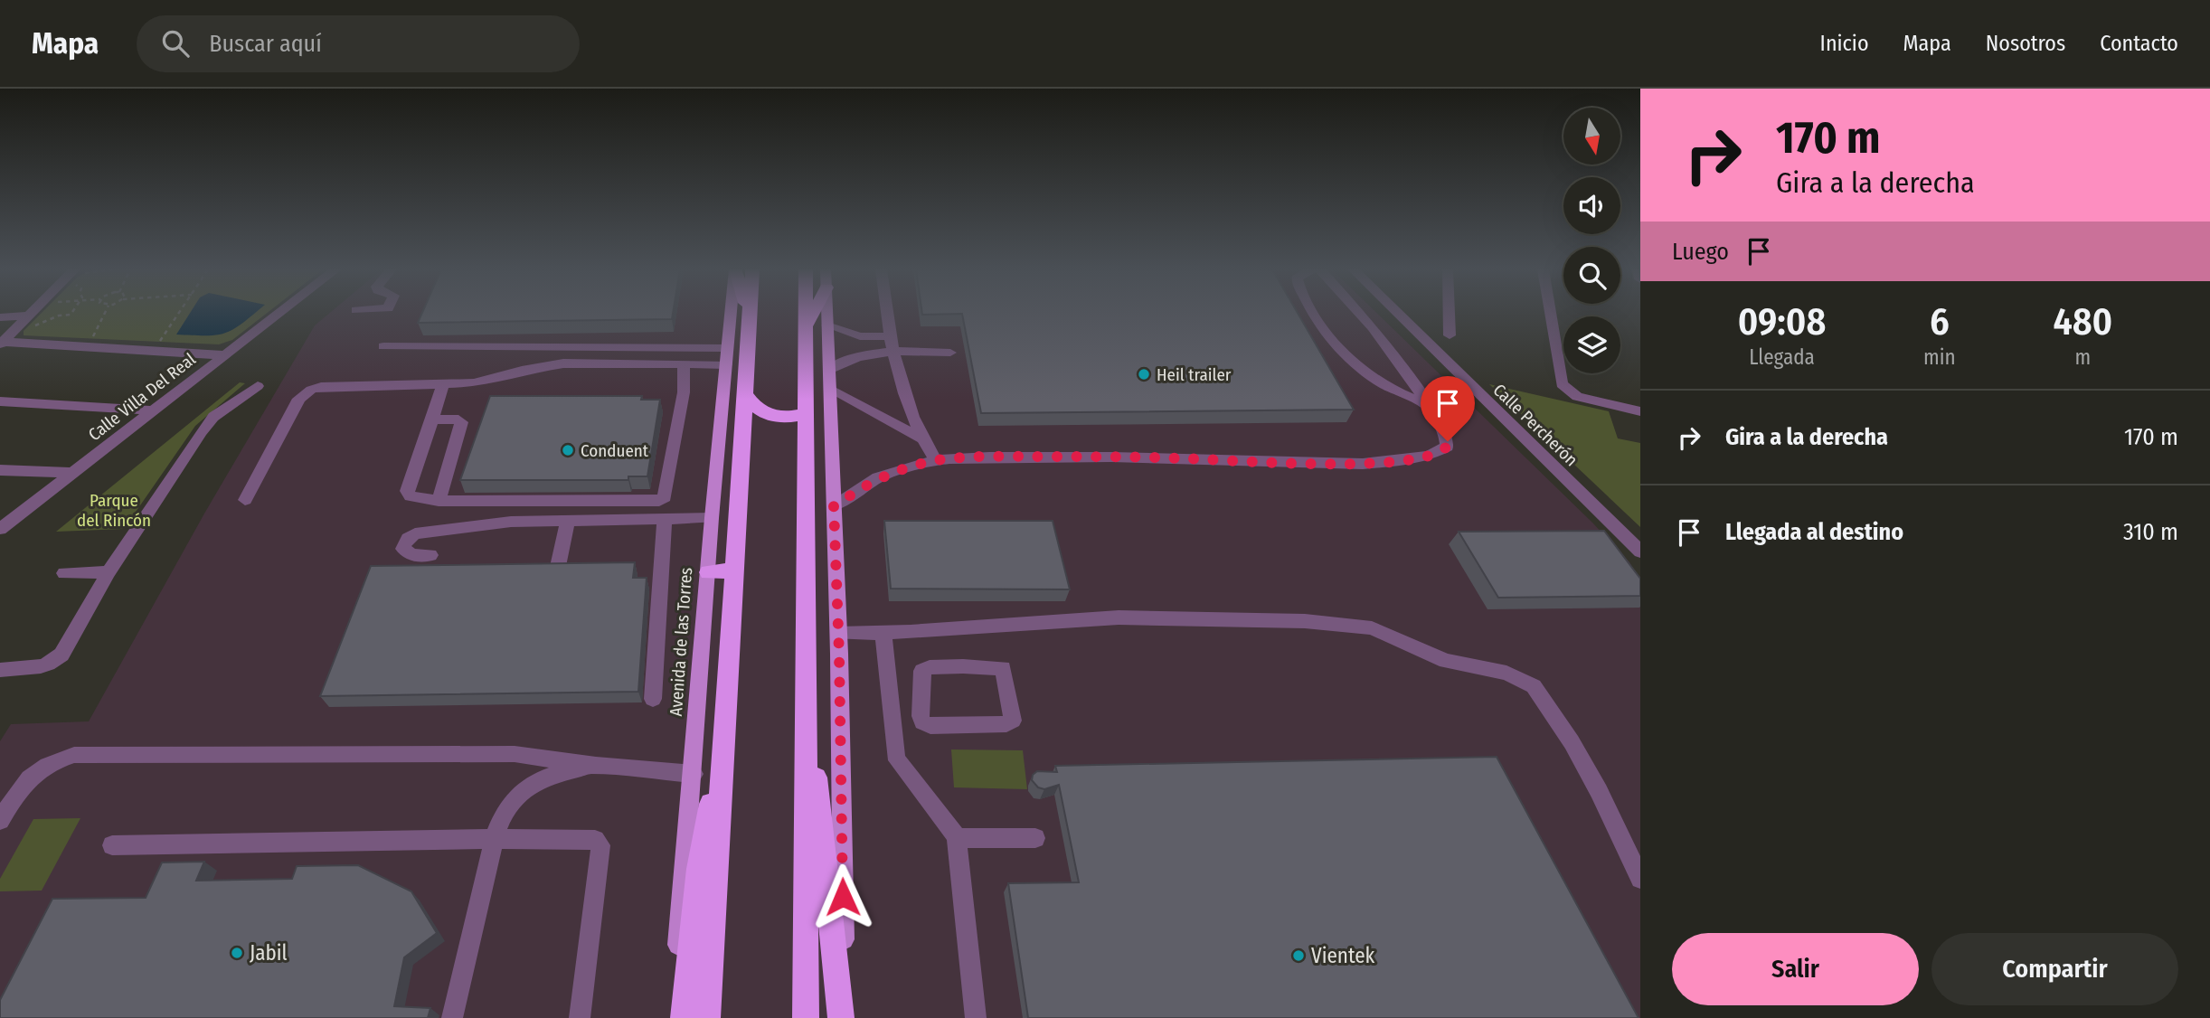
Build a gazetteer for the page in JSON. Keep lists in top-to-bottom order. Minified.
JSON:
{"streets":{"highway":["Avenida de las Torres"],"street":["Calle Villa Del Real","Calle Percherón"]},"parks":["Parque del Rincón"],"places":["Heil trailer","Conduent","Jabil","Vientek"],"north":"bottom","page":{"header":"Mapa","search":"Buscar aquí","nav":["Inicio","Mapa","Nosotros","Contacto"],"turn":["170 m","Gira a la derecha"],"then":"Luego","eta":["09:08","Llegada","6","min","480","m"],"list":[{"name":"Gira a la derecha","value":"170 m"},{"name":"Llegada al destino","value":"310 m"}],"buttons":["Salir","Compartir"]}}
